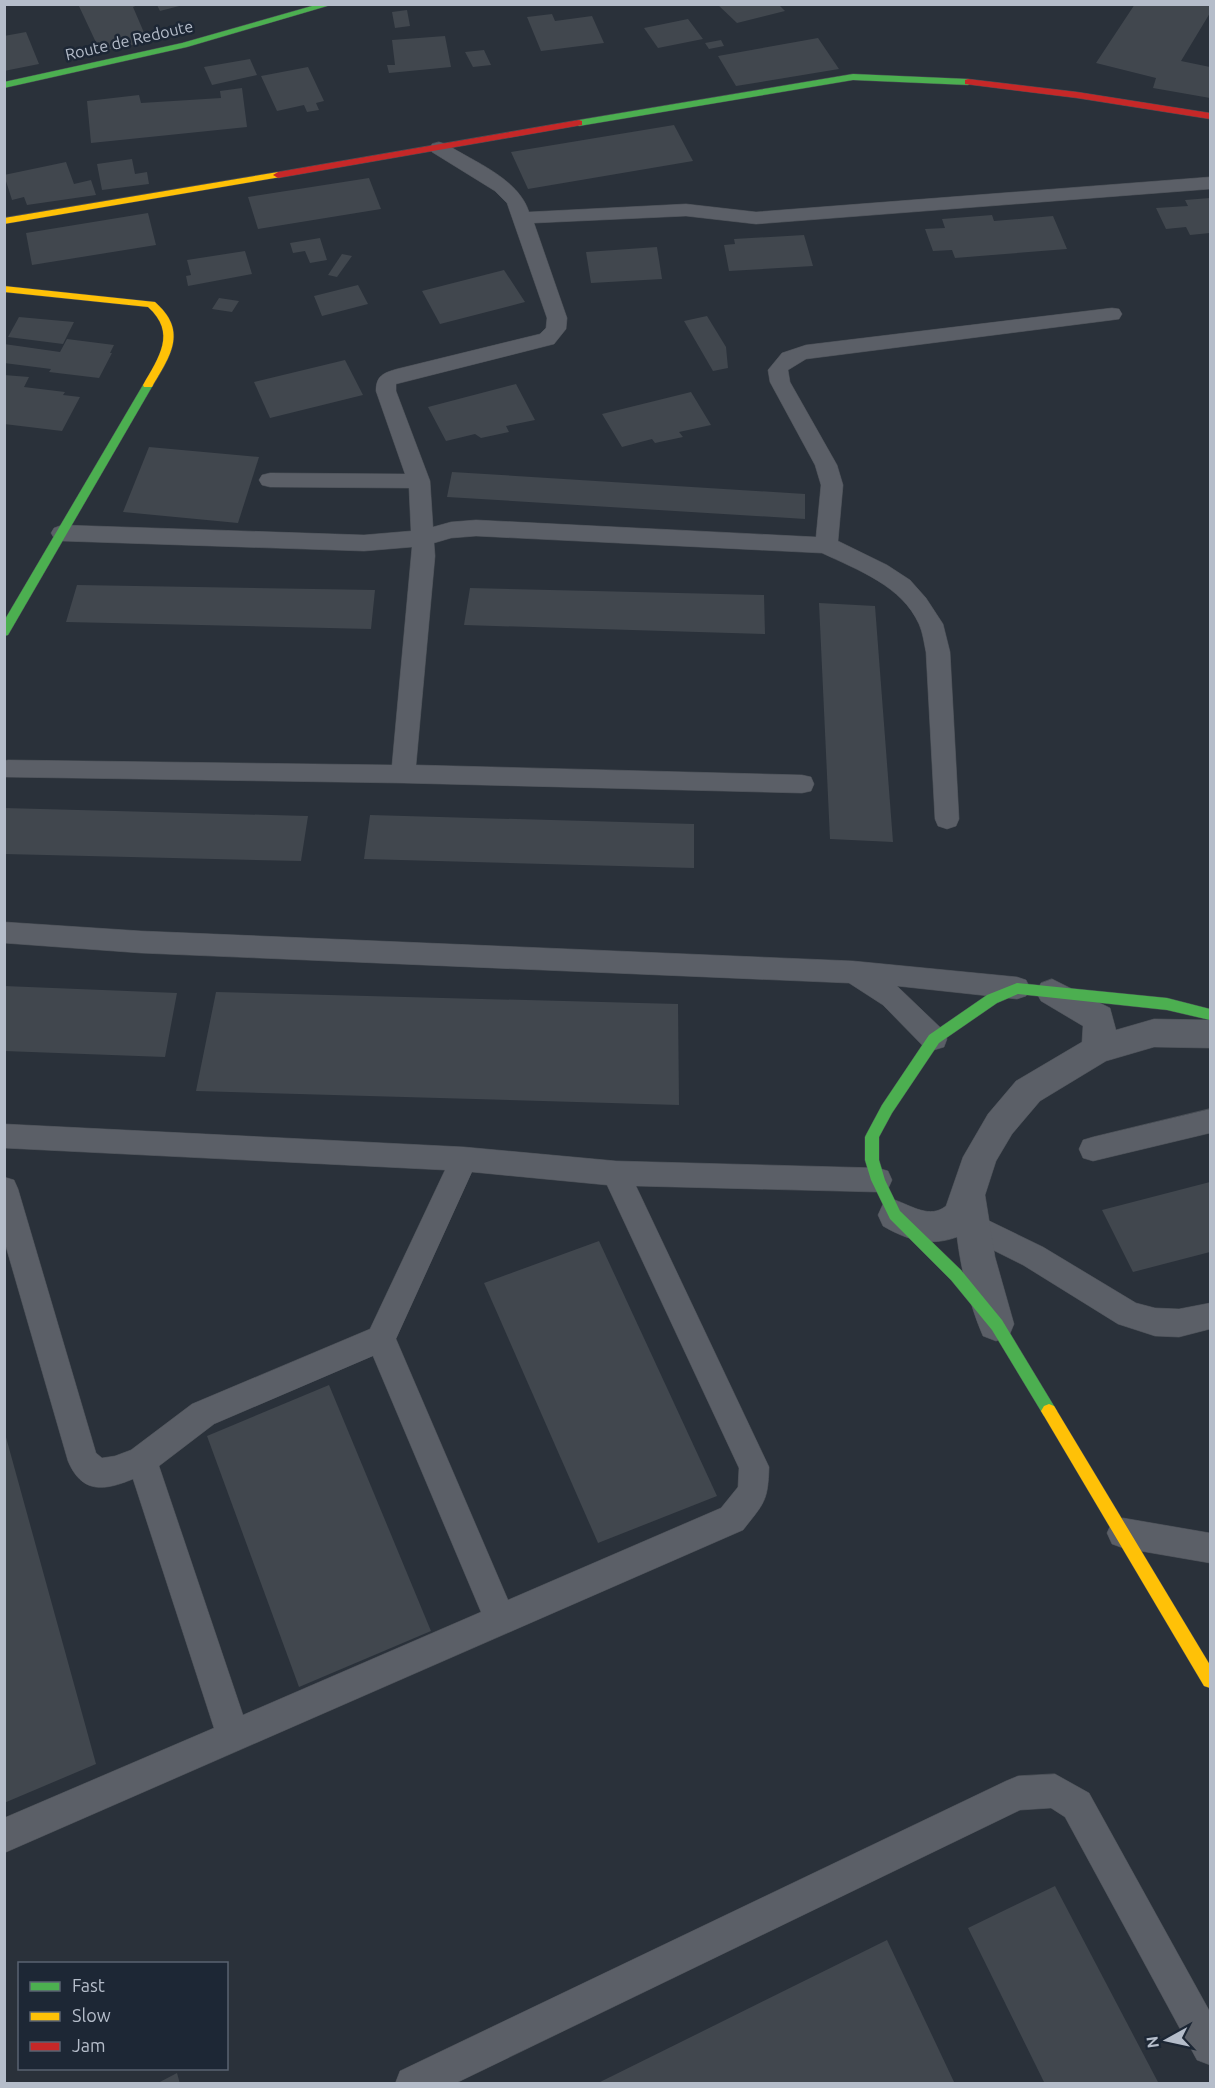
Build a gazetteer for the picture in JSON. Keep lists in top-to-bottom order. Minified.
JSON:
{"streets":{"street":["Route de Redoute"]},"legend":["Fast","Slow","Jam"],"north":"left"}
